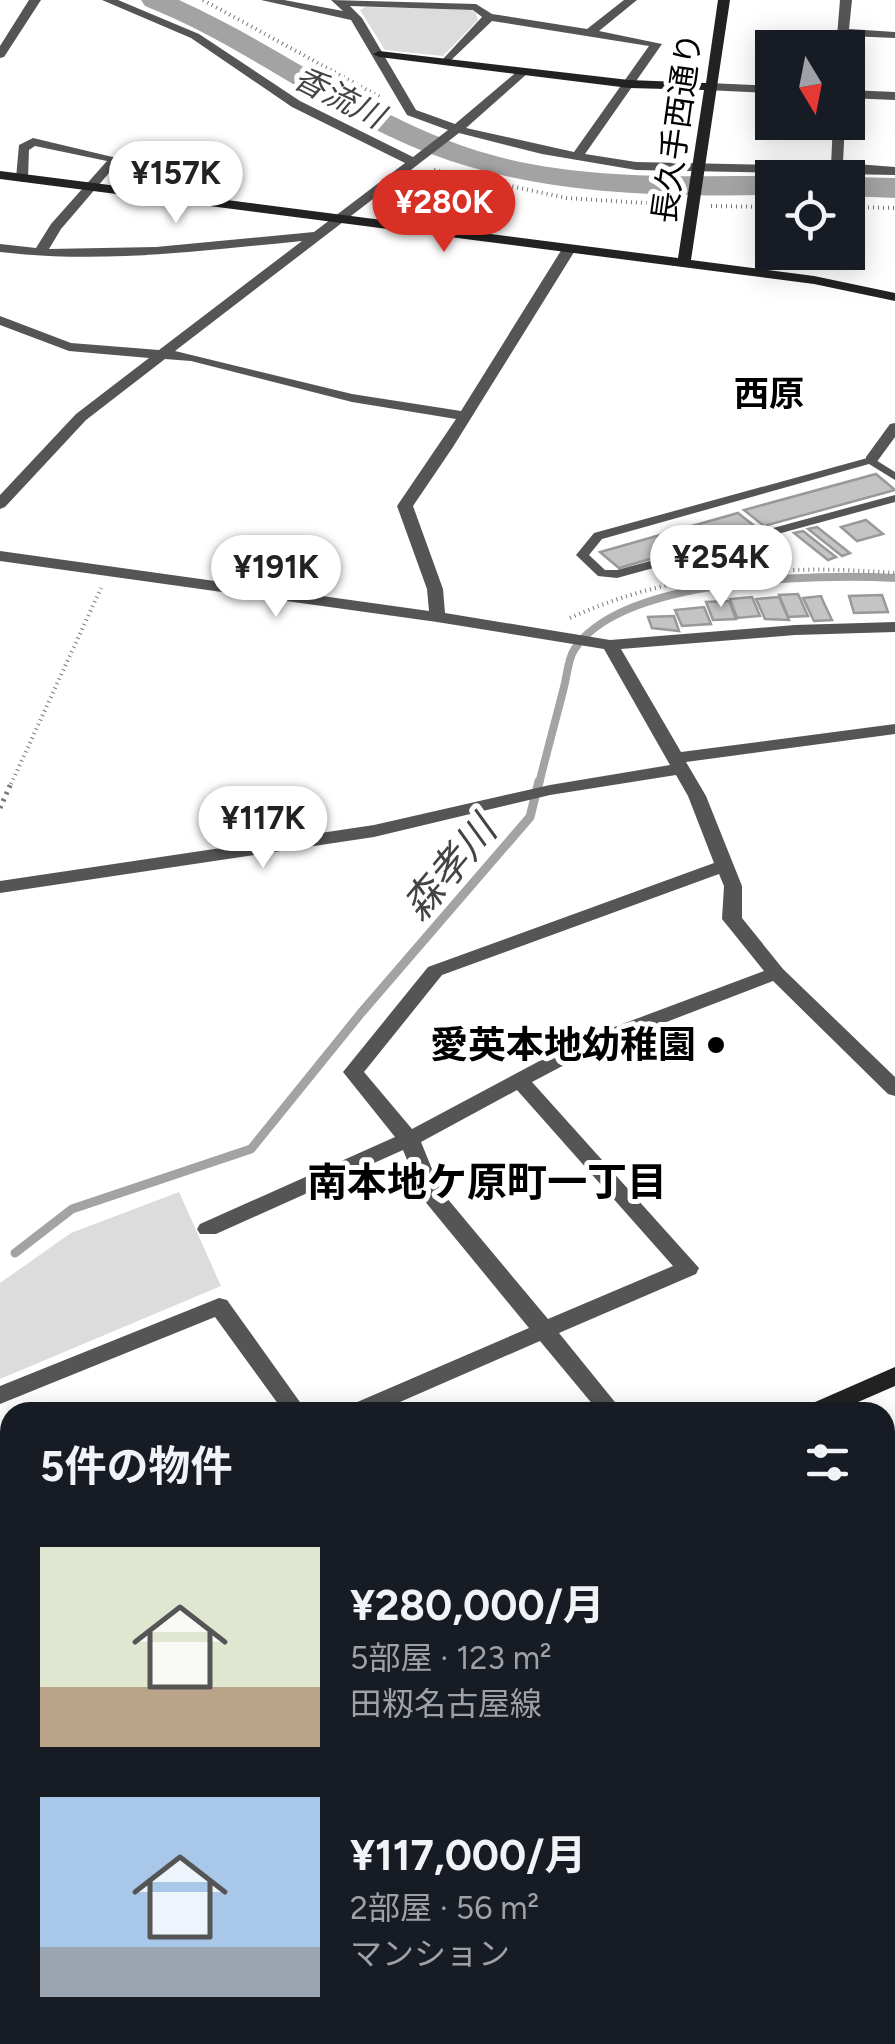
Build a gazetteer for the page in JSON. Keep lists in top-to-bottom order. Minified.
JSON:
{"streets":{"street":["長久手西通り"]},"districts":["西原","南本地ケ原町一丁目"],"water":["香流川","森孝川"],"places":["愛英本地幼稚園"],"north":"bottom","page":{"price":["¥157K","¥280K","¥254K","¥191K","¥117K"],"heading":"5件の物件","list":[{"name":"¥280,000/月","note":"5部屋 · 123 m² · 田籾名古屋線"},{"name":"¥117,000/月","note":"2部屋 · 56 m² · マンション"}]}}
